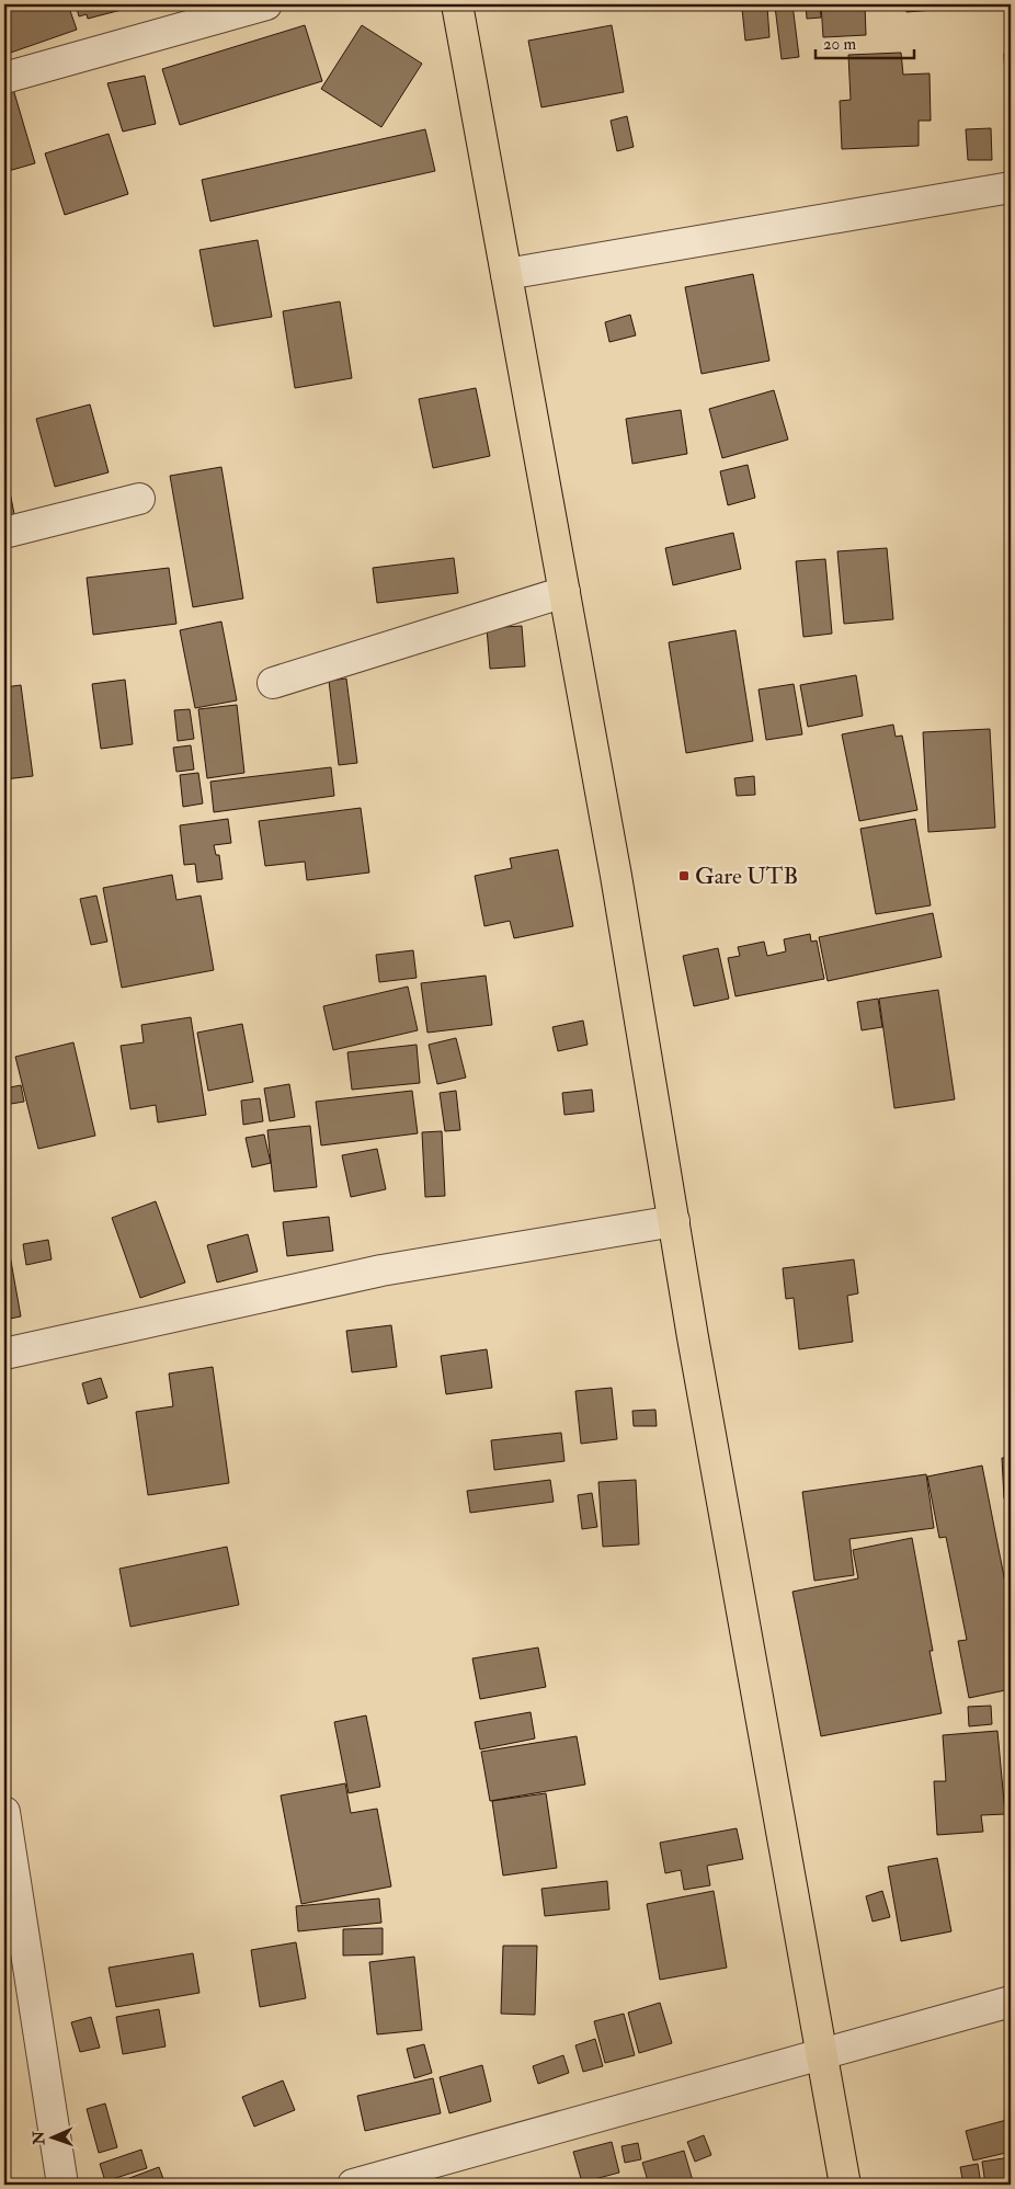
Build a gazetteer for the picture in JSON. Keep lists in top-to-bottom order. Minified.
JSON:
{"places":{"transit":["Gare UTB"]},"scale_bar":"20 m","north":"left"}
